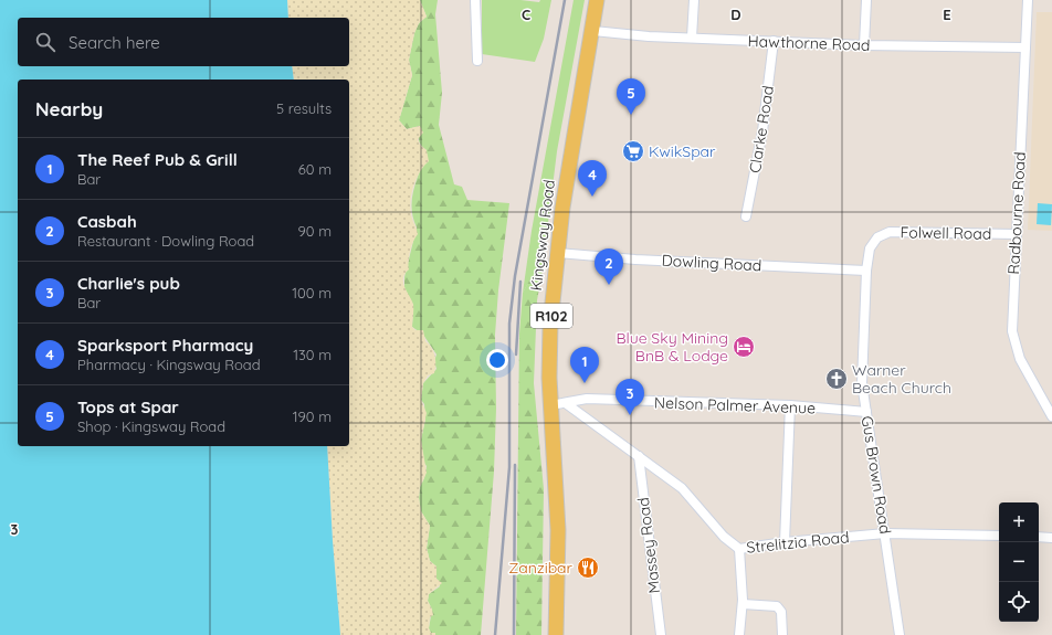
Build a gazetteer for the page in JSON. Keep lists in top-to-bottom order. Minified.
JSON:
{"streets":{"main road":["Kingsway Road","R102"],"street":["Hawthorne Road","Clarke Road","Radbourne Road","Folwell Road","Dowling Road","Nelson Palmer Avenue","Gus Brown Road","Strelitzia Road","Massey Road"]},"crossings":[["Hawthorne Road","Clarke Road"],["Hawthorne Road","Radbourne Road"],["Hawthorne Road","Kingsway Road"],["Radbourne Road","Folwell Road"],["Folwell Road","Gus Brown Road"],["Kingsway Road","Dowling Road"],["Kingsway Road","Nelson Palmer Avenue"],["Dowling Road","Gus Brown Road"],["Nelson Palmer Avenue","Gus Brown Road"],["Nelson Palmer Avenue","Strelitzia Road"],["Gus Brown Road","Strelitzia Road"],["Strelitzia Road","Massey Road"]],"places":{"supermarket":["KwikSpar"],"hotel":["Blue Sky Mining BnB & Lodge"],"church":["Warner Beach Church"],"restaurant":["Zanzibar"]},"page":{"search":"Search here","pins":["5","4","2","1","3"],"heading":["Nearby","5 results"],"list":[{"mark":"1","name":"The Reef Pub & Grill","note":"Bar","value":"60 m"},{"mark":"2","name":"Casbah","note":"Restaurant · Dowling Road","value":"90 m"},{"mark":"3","name":"Charlie's pub","note":"Bar","value":"100 m"},{"mark":"4","name":"Sparksport Pharmacy","note":"Pharmacy · Kingsway Road","value":"130 m"},{"mark":"5","name":"Tops at Spar","note":"Shop · Kingsway Road","value":"190 m"}],"map_buttons":["+","−"]},"grid":{"columns":["C","D","E"],"rows":["3"]}}
